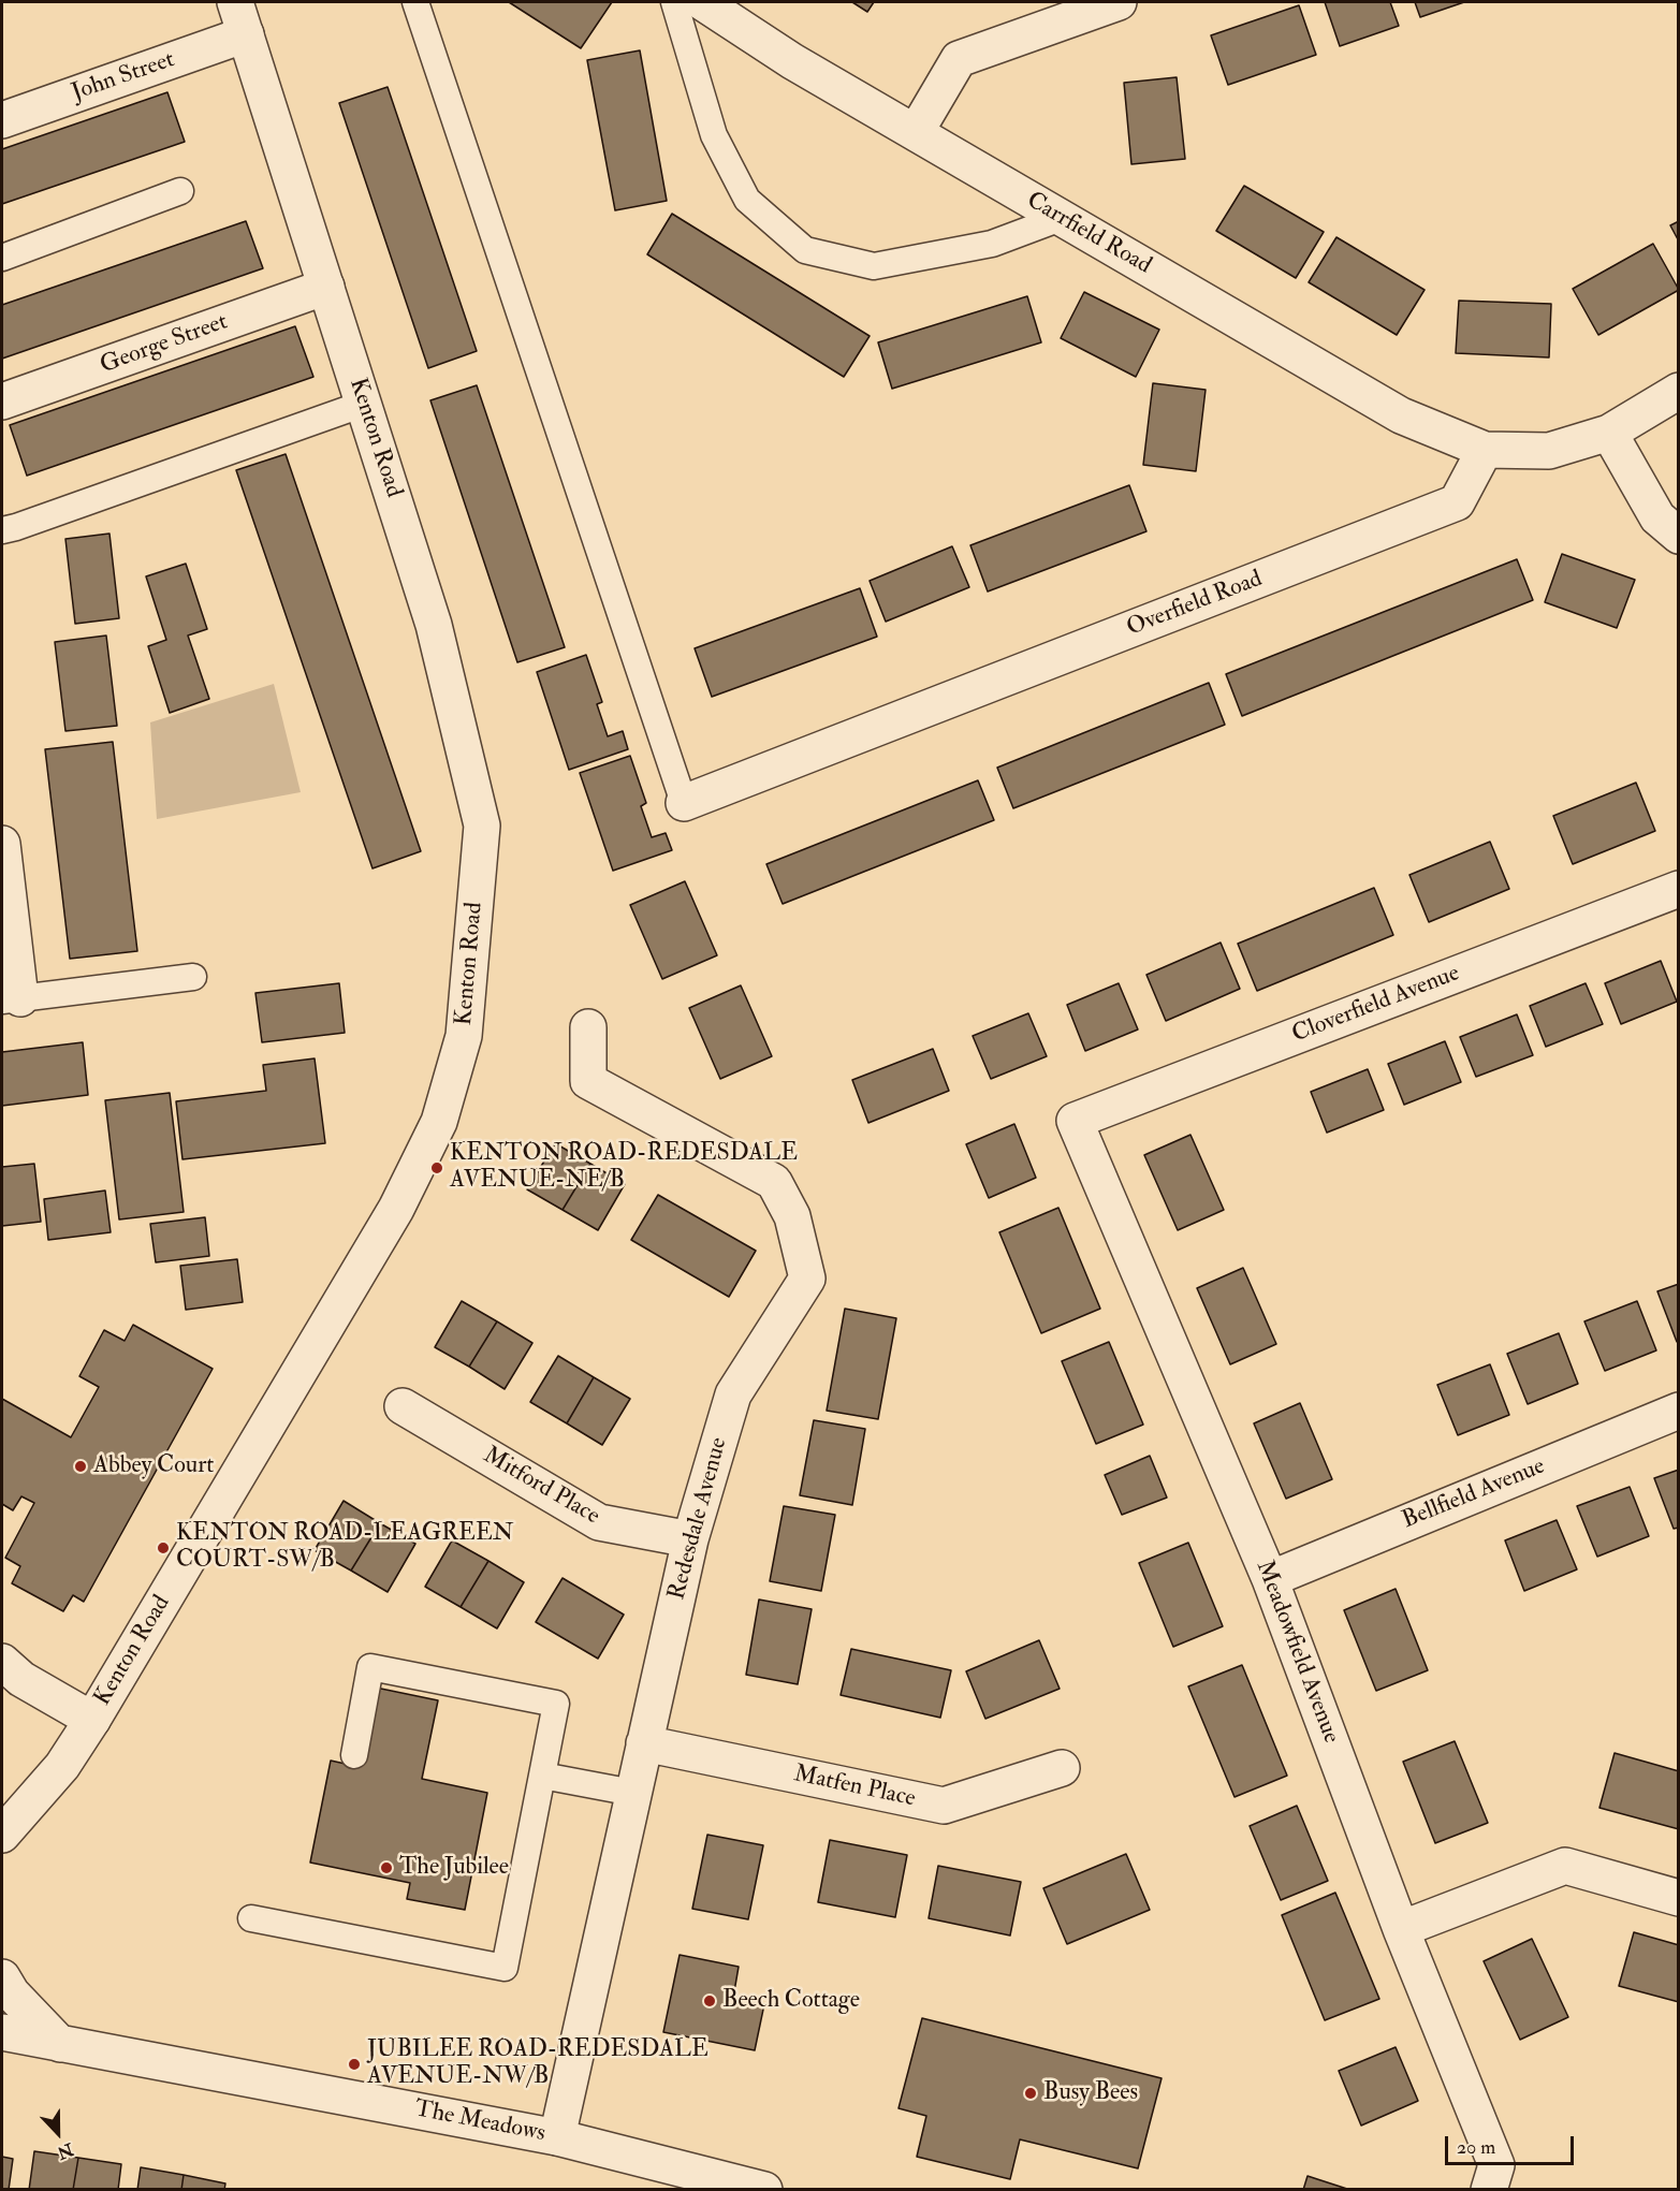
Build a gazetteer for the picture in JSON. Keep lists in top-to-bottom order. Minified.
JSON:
{"streets":{"street":["John Street","Carrfield Road","George Street","Kenton Road","Overfield Road","Cloverfield Avenue","Mitford Place","Bellfield Avenue","Redesdale Avenue","Meadowfield Avenue","Matfen Place","The Meadows"]},"crossings":[["John Street","Kenton Road"],["Carrfield Road","Overfield Road"],["George Street","Kenton Road"],["Cloverfield Avenue","Meadowfield Avenue"],["Mitford Place","Redesdale Avenue"],["Bellfield Avenue","Meadowfield Avenue"],["Redesdale Avenue","Matfen Place"],["Redesdale Avenue","The Meadows"]],"places":["KENTON ROAD-REDESDALE AVENUE-NE/B","Abbey Court","KENTON ROAD-LEAGREEN COURT-SW/B","The Jubilee","Beech Cottage","JUBILEE ROAD-REDESDALE AVENUE-NW/B","Busy Bees"],"scale_bar":"20 m","north":"bottom"}
